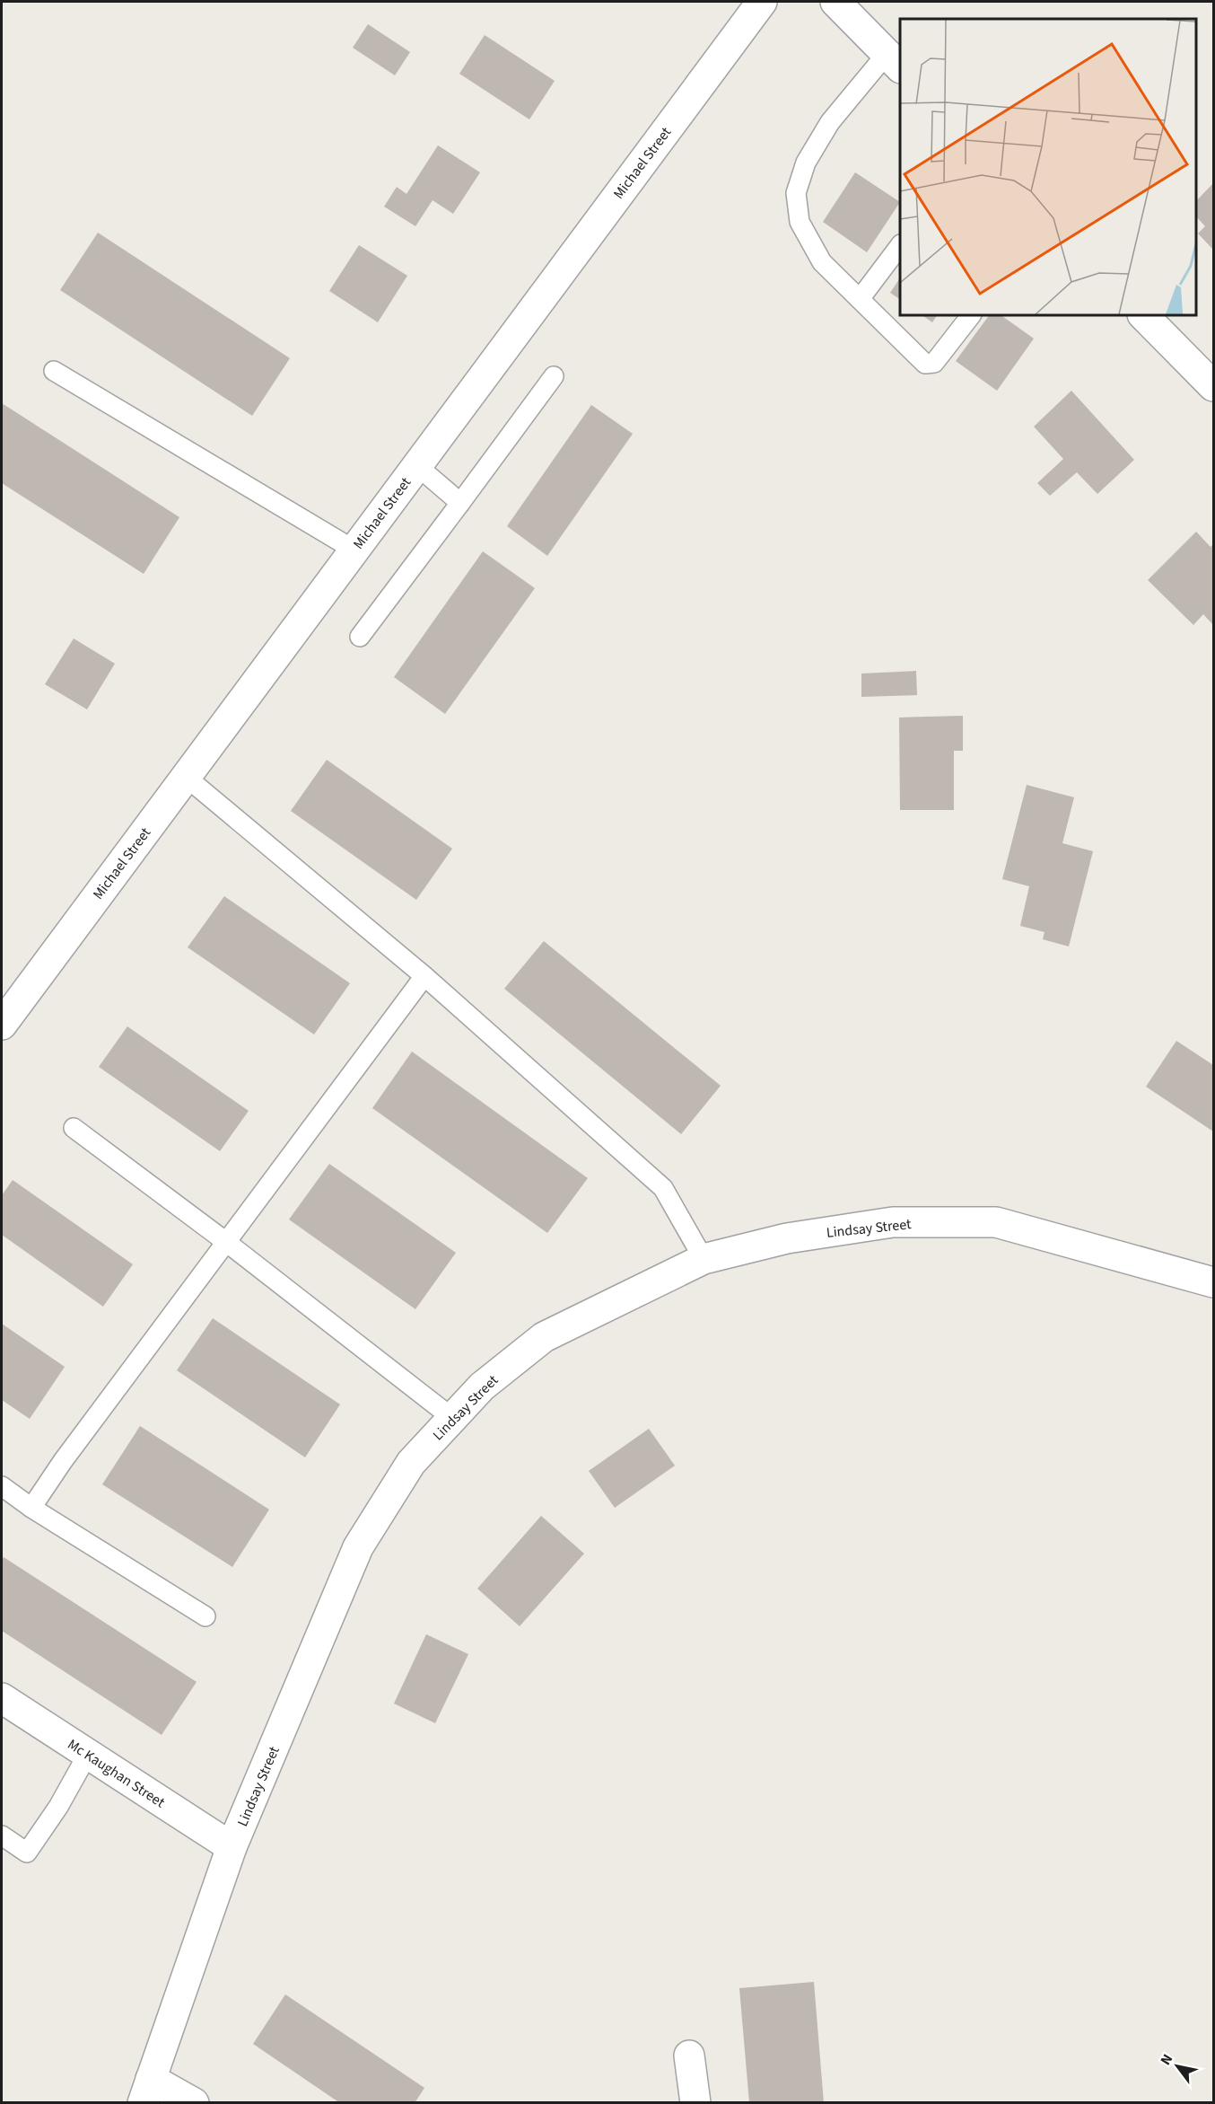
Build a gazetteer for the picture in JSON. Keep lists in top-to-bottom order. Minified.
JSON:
{"streets":{"street":["Michael Street","Lindsay Street","Mc Kaughan Street"]},"crossings":[["Lindsay Street","Mc Kaughan Street"]],"north":"top left"}
